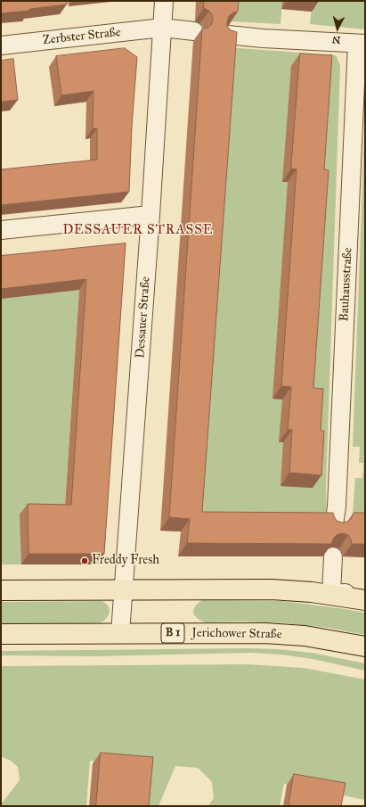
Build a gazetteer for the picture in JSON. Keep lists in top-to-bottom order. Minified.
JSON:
{"streets":{"main road":["B 1","Jerichower Straße"],"street":["Zerbster Straße","Bauhausstraße","Dessauer Straße"]},"crossings":[["Zerbster Straße","Dessauer Straße"],["Dessauer Straße","Jerichower Straße"]],"districts":["DESSAUER STRASSE"],"places":["Freddy Fresh"],"north":"bottom"}
